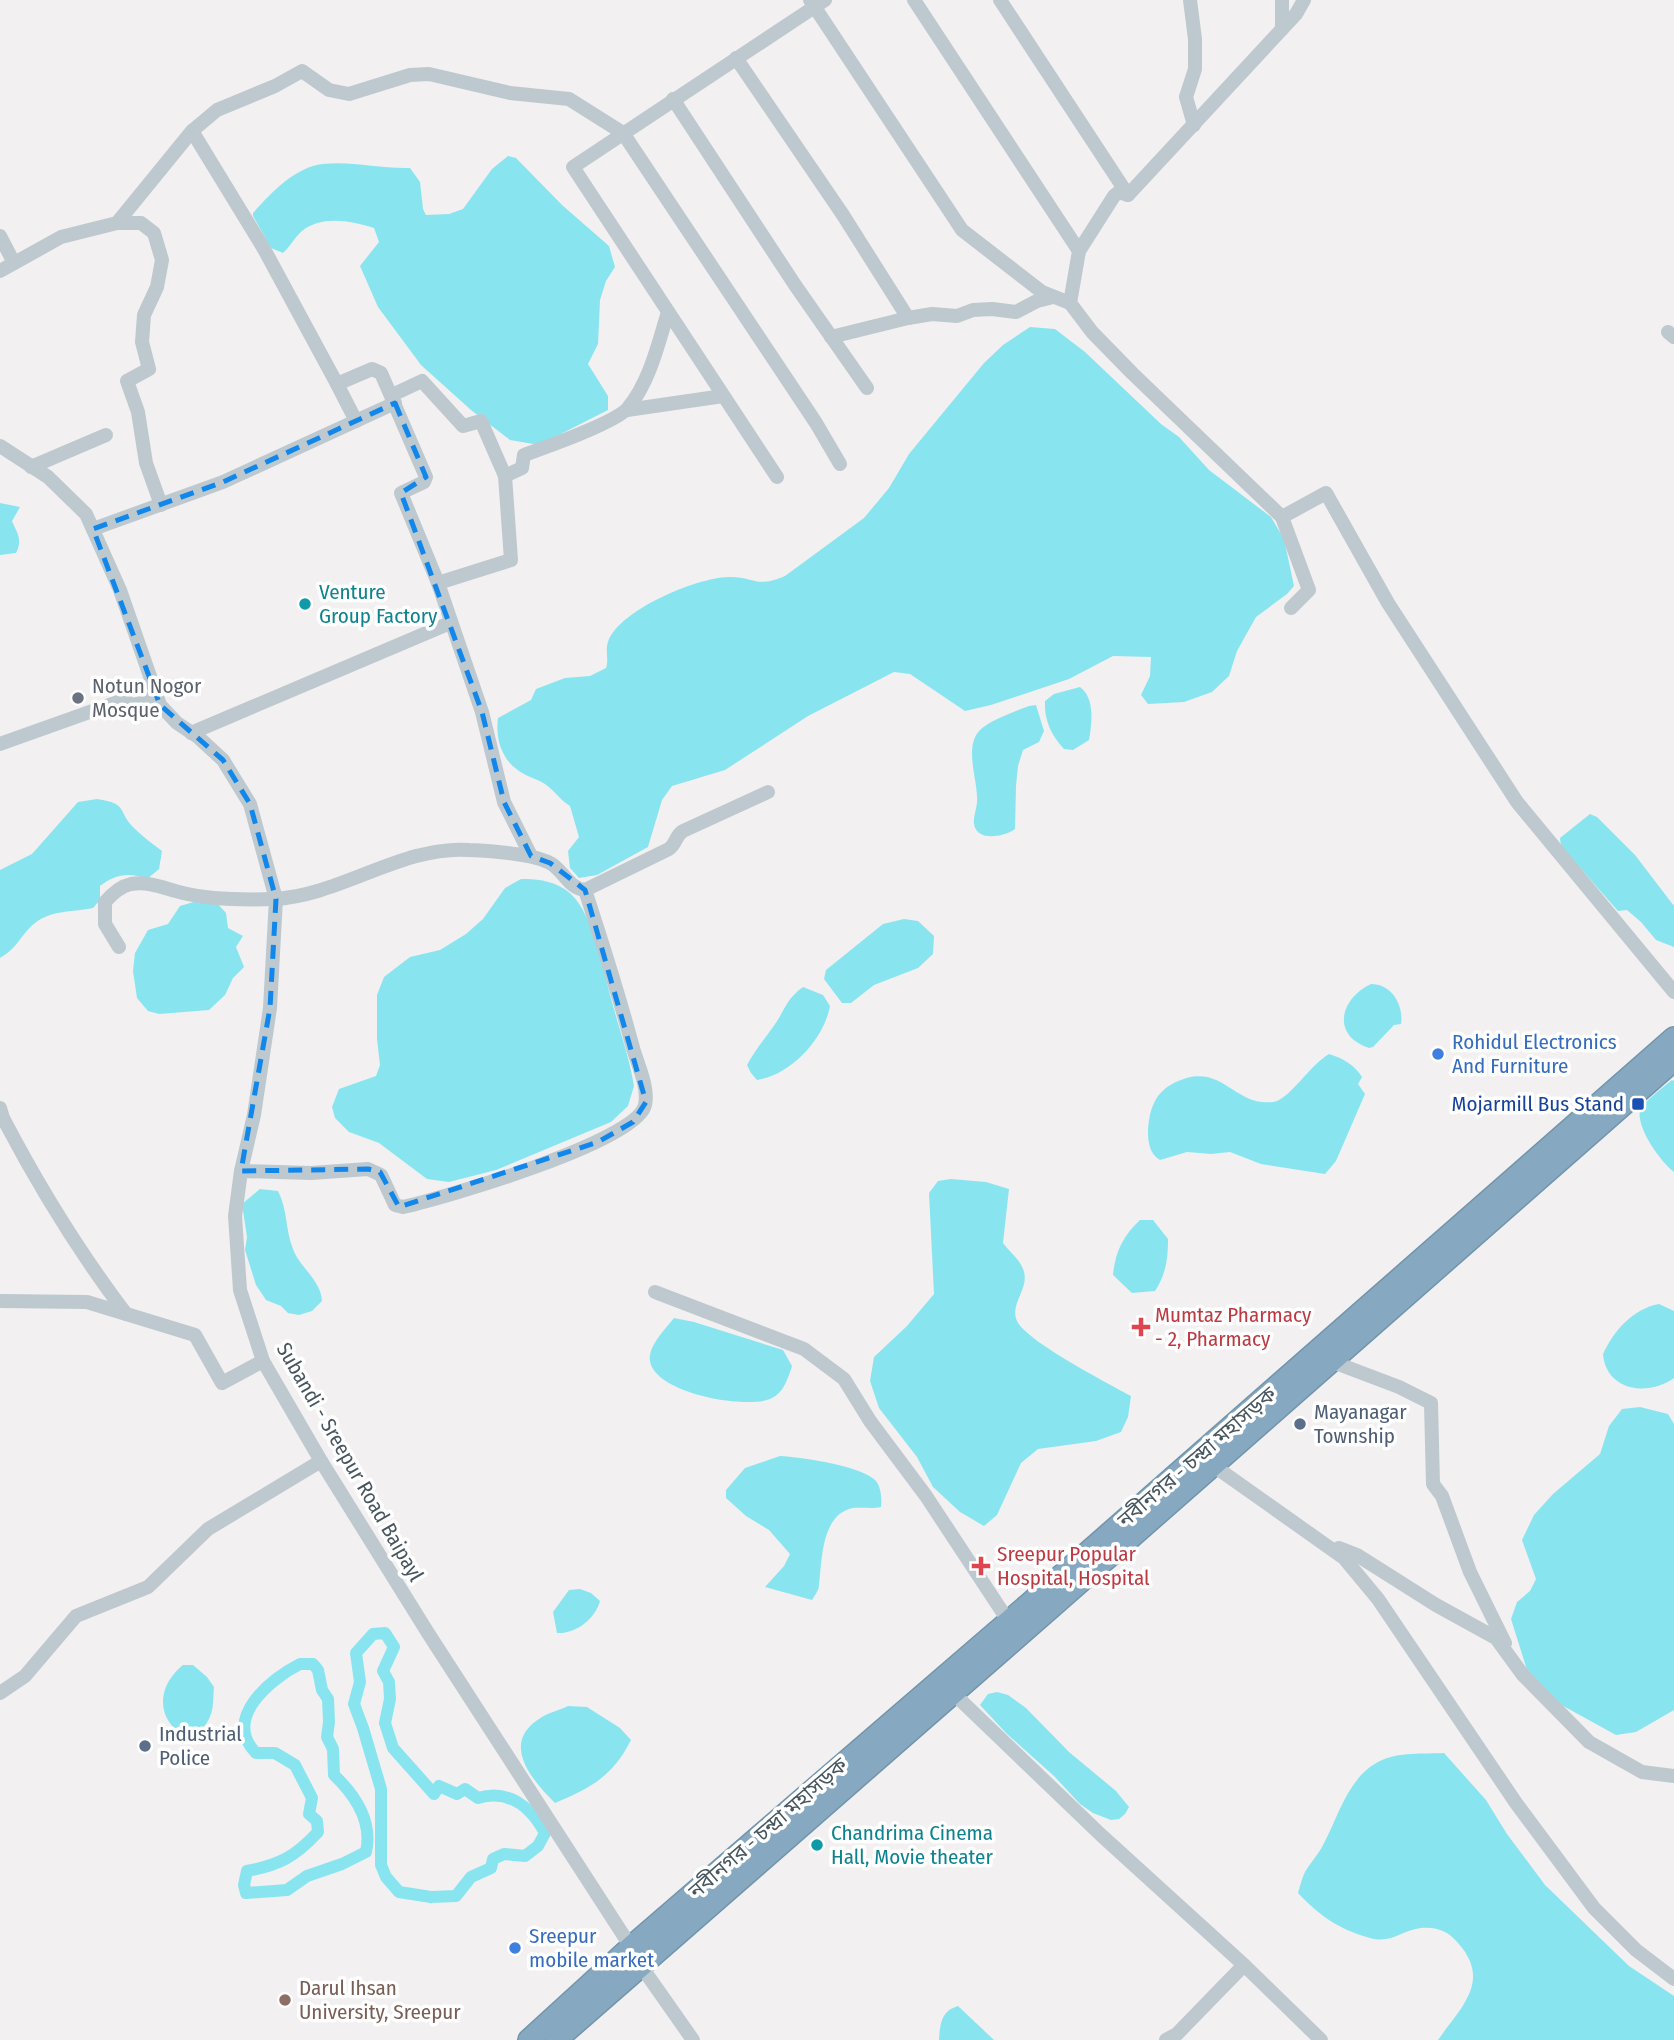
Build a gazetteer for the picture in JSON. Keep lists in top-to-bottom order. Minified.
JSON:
{"streets":{"highway":["নবীনগর - চন্দ্রা মহাসড়ক"],"street":["Subandi - Sreepur Road Baipayl"]},"crossings":[["নবীনগর - চন্দ্রা মহাসড়ক","Subandi - Sreepur Road Baipayl"]],"places":{"other":["Venture Group Factory","Notun Nogor Mosque","Rohidul Electronics And Furniture","Mayanagar Township","Industrial Police","Chandrima Cinema Hall, Movie theater","Sreepur mobile market","Darul Ihsan University, Sreepur"],"transit":["Mojarmill Bus Stand"],"health":["Mumtaz Pharmacy - 2, Pharmacy","Sreepur Popular Hospital, Hospital"]}}
